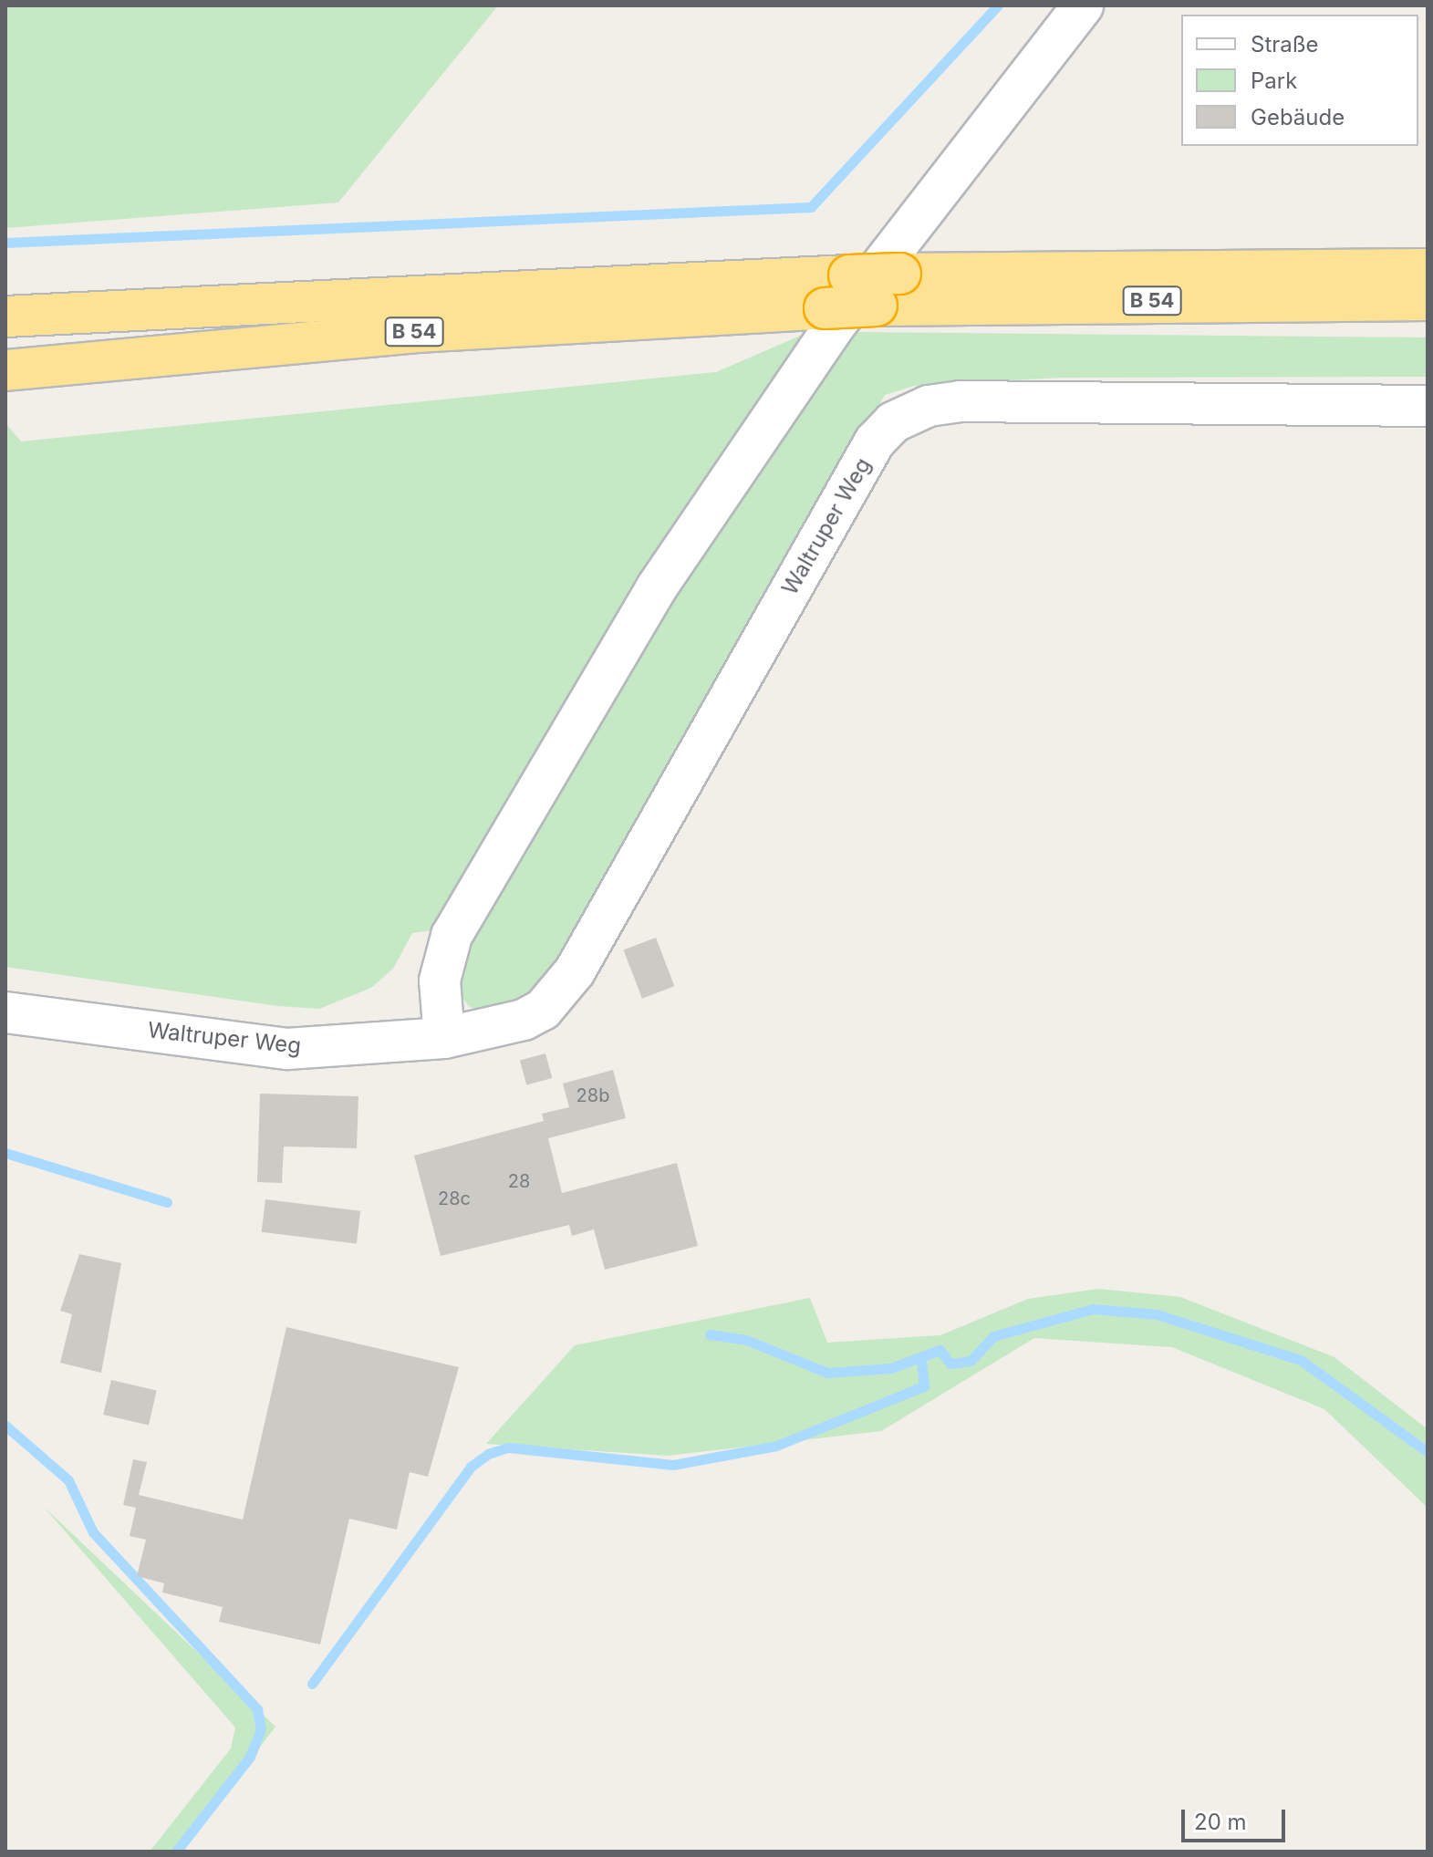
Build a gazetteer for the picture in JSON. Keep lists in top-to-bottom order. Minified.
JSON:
{"streets":{"highway":["B 54"],"street":["Waltruper Weg"]},"house_numbers":["28b","28","28c"],"legend":["Straße","Park","Gebäude"],"scale_bar":"20 m"}
